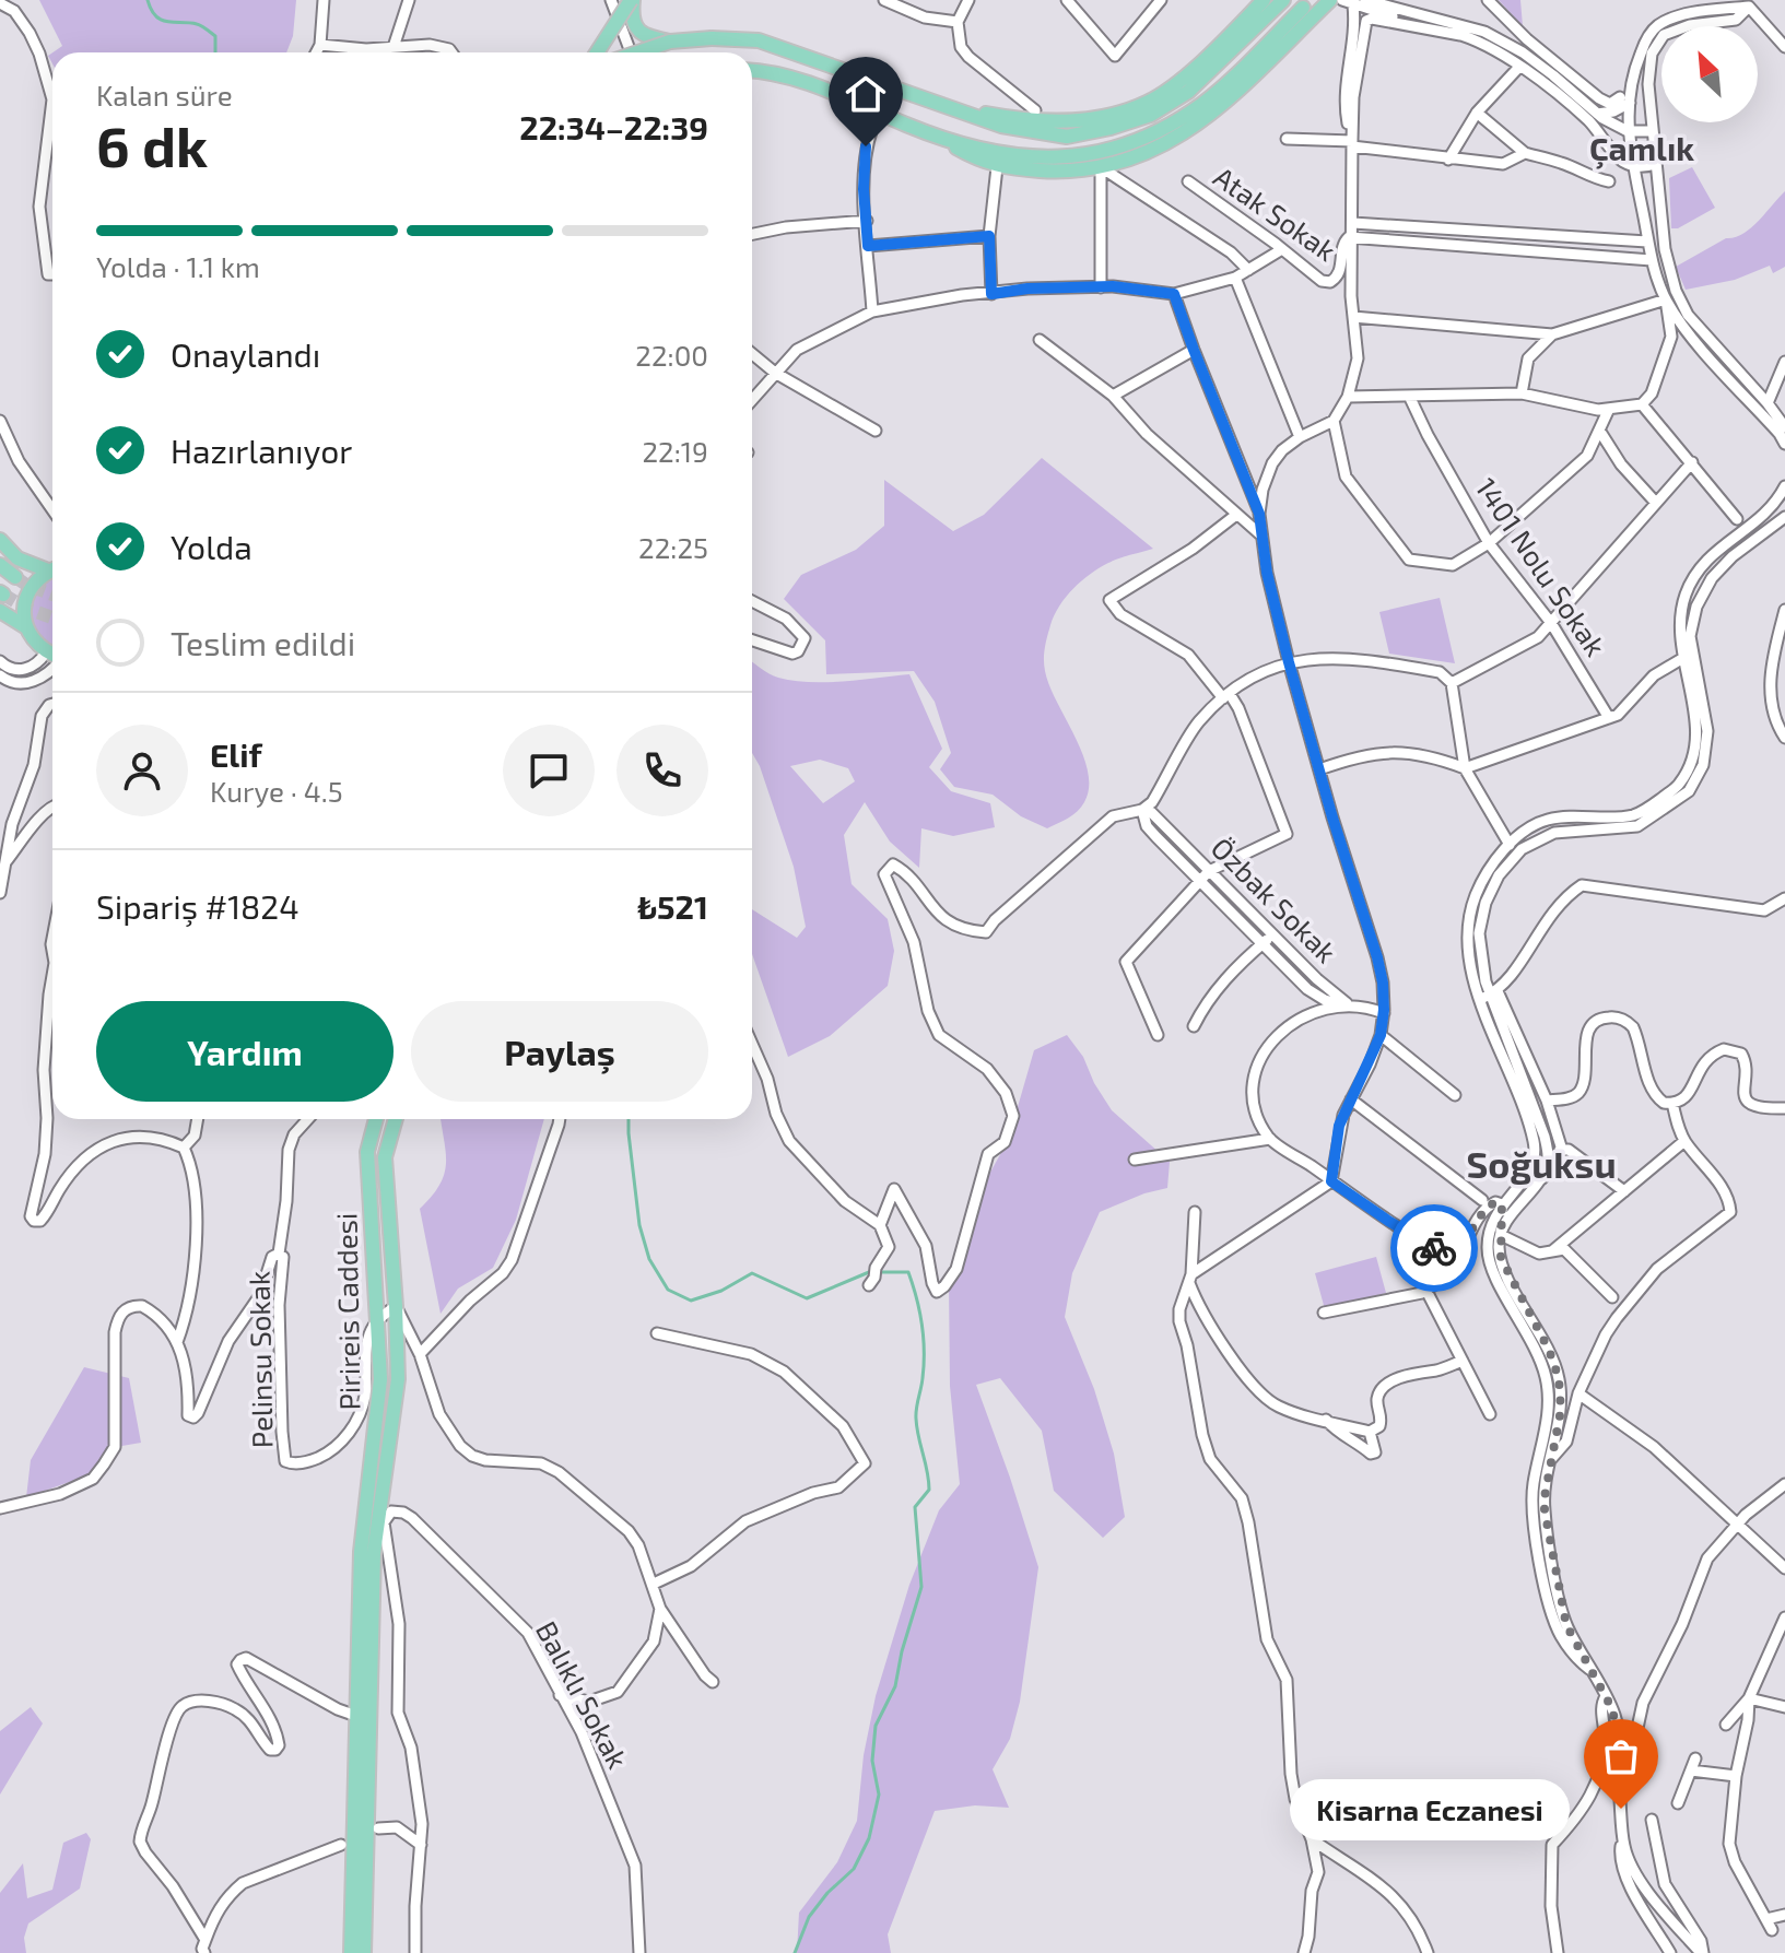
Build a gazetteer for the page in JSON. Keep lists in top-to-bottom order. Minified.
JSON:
{"streets":{"main road":["Pirireis Caddesi"],"street":["Atak Sokak","1401 Nolu Sokak","Özbak Sokak","Pelinsu Sokak","Balıklı Sokak"]},"crossings":[["Pirireis Caddesi","Pelinsu Sokak"]],"districts":["Çamlık","Soğuksu"],"places":["Kisarna Eczanesi"],"north":"top left","page":{"heading":["6 dk","Kalan süre","22:34–22:39"],"panel":["Elif","Kurye · 4.5","Sipariş #1824","₺521"],"bar":"Yolda · 1.1 km","list":[["Onaylandı","22:00"],["Hazırlanıyor","22:19"],["Yolda","22:25"],"Teslim edildi"],"buttons":["Yardım","Paylaş"],"bubble":"Kisarna Eczanesi"}}
